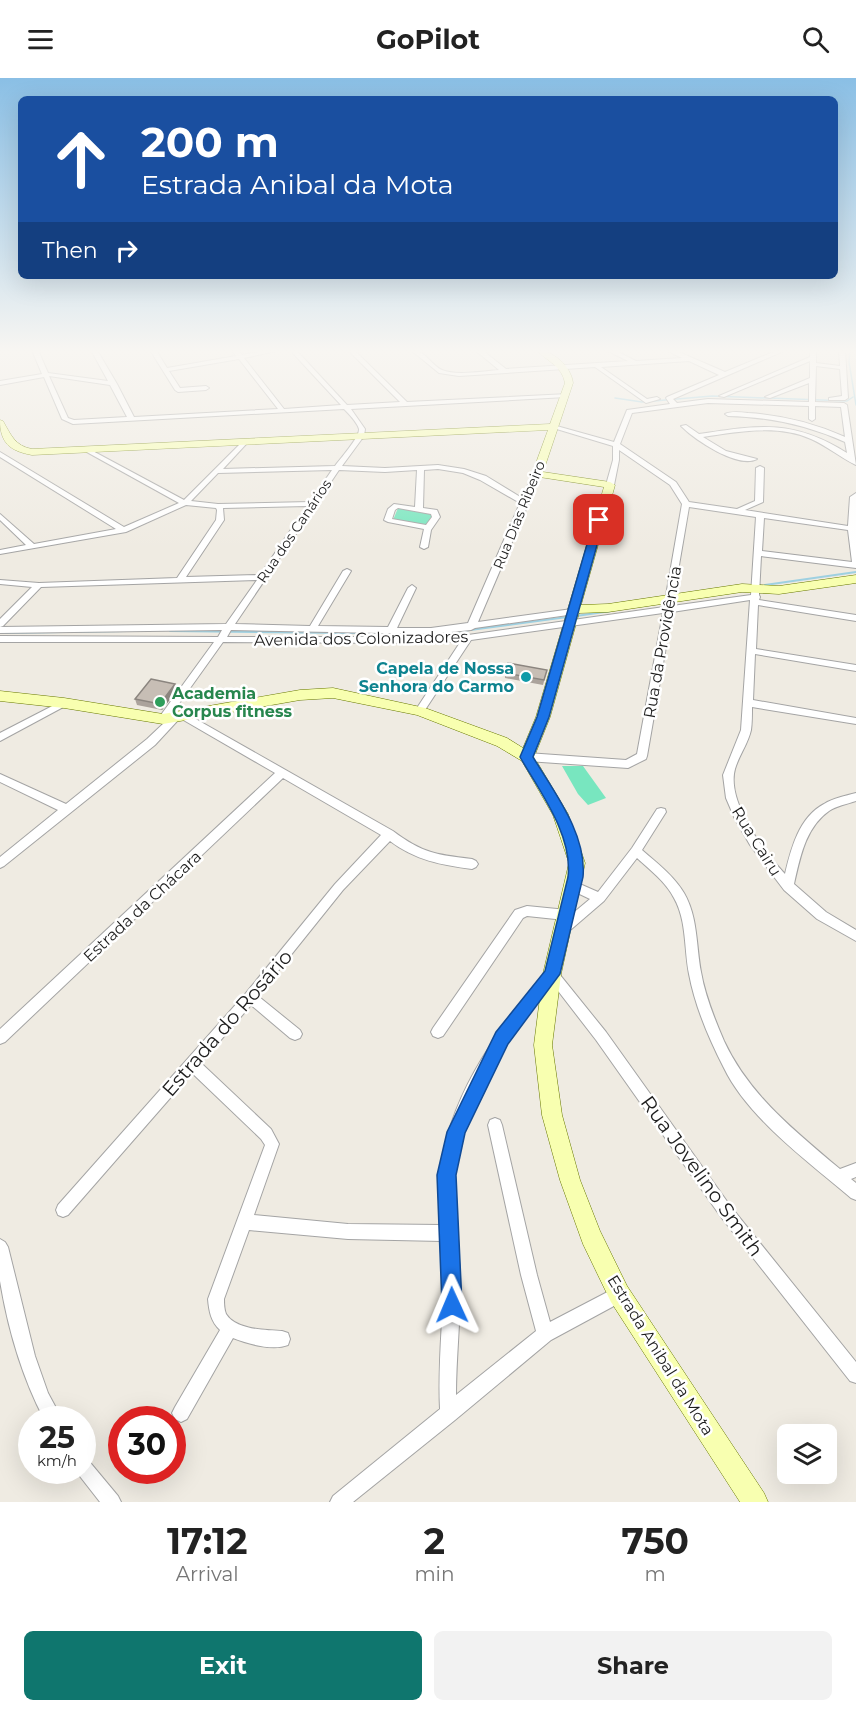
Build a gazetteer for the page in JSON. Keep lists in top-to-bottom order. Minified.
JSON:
{"streets":{"street":["Rua Dias Ribeiro","Rua dos Canários","Avenida dos Colonizadores","Rua da Providência","Rua Cairu","Estrada da Chácara","Estrada do Rosário","Rua Jovelino Smith","Estrada Anibal da Mota"]},"crossings":[["Rua Dias Ribeiro","Avenida dos Colonizadores"],["Rua Dias Ribeiro","Estrada Anibal da Mota"],["Rua dos Canários","Avenida dos Colonizadores"],["Rua dos Canários","Estrada Anibal da Mota"],["Avenida dos Colonizadores","Rua da Providência"],["Avenida dos Colonizadores","Rua Cairu"],["Rua da Providência","Estrada Anibal da Mota"],["Rua Jovelino Smith","Estrada Anibal da Mota"]],"places":["Capela de Nossa Senhora do Carmo","Academia Corpus fitness"],"page":{"header":"GoPilot","turn":["200 m","Estrada Anibal da Mota"],"then":"Then","speed":"25 km/h","limit":"30","eta":["17:12","Arrival","2","min","750","m"],"buttons":["Exit","Share"]}}
